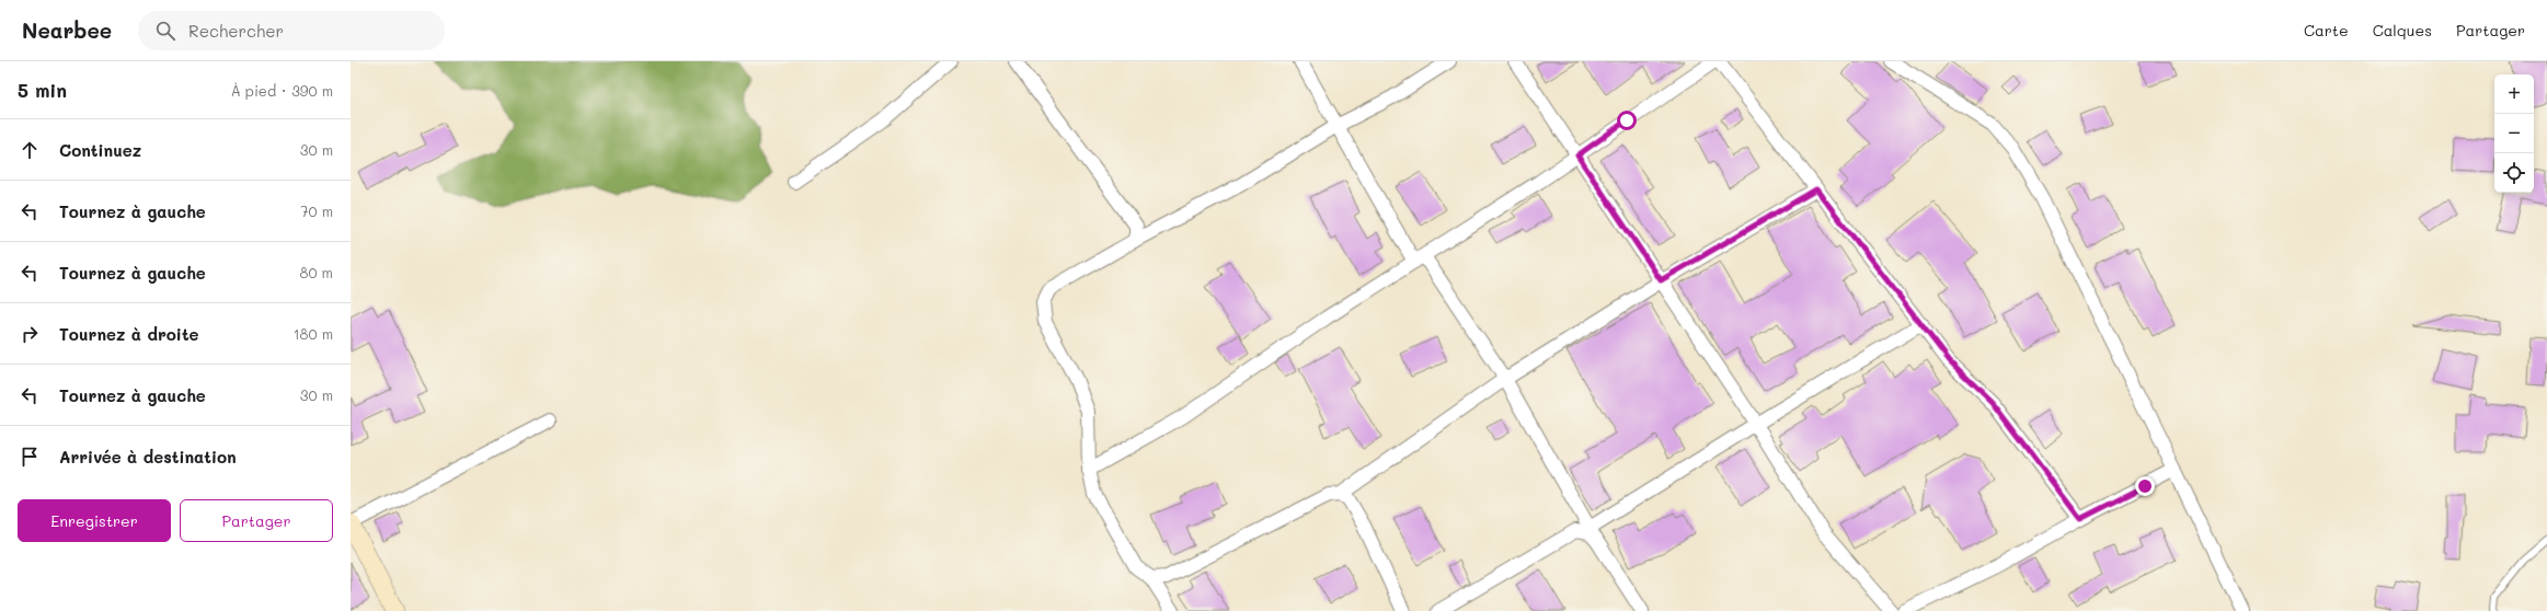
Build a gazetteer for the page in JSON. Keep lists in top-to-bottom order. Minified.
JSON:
{"page":{"header":"Nearbee","search":"Rechercher","nav":["Carte","Calques","Partager"],"heading":["5 min","À pied · 390 m"],"map_buttons":["+","−"],"list":[["Continuez","30 m"],["Tournez à gauche","70 m"],["Tournez à gauche","80 m"],["Tournez à droite","180 m"],["Tournez à gauche","30 m"],"Arrivée à destination"],"buttons":["Enregistrer","Partager"]}}
